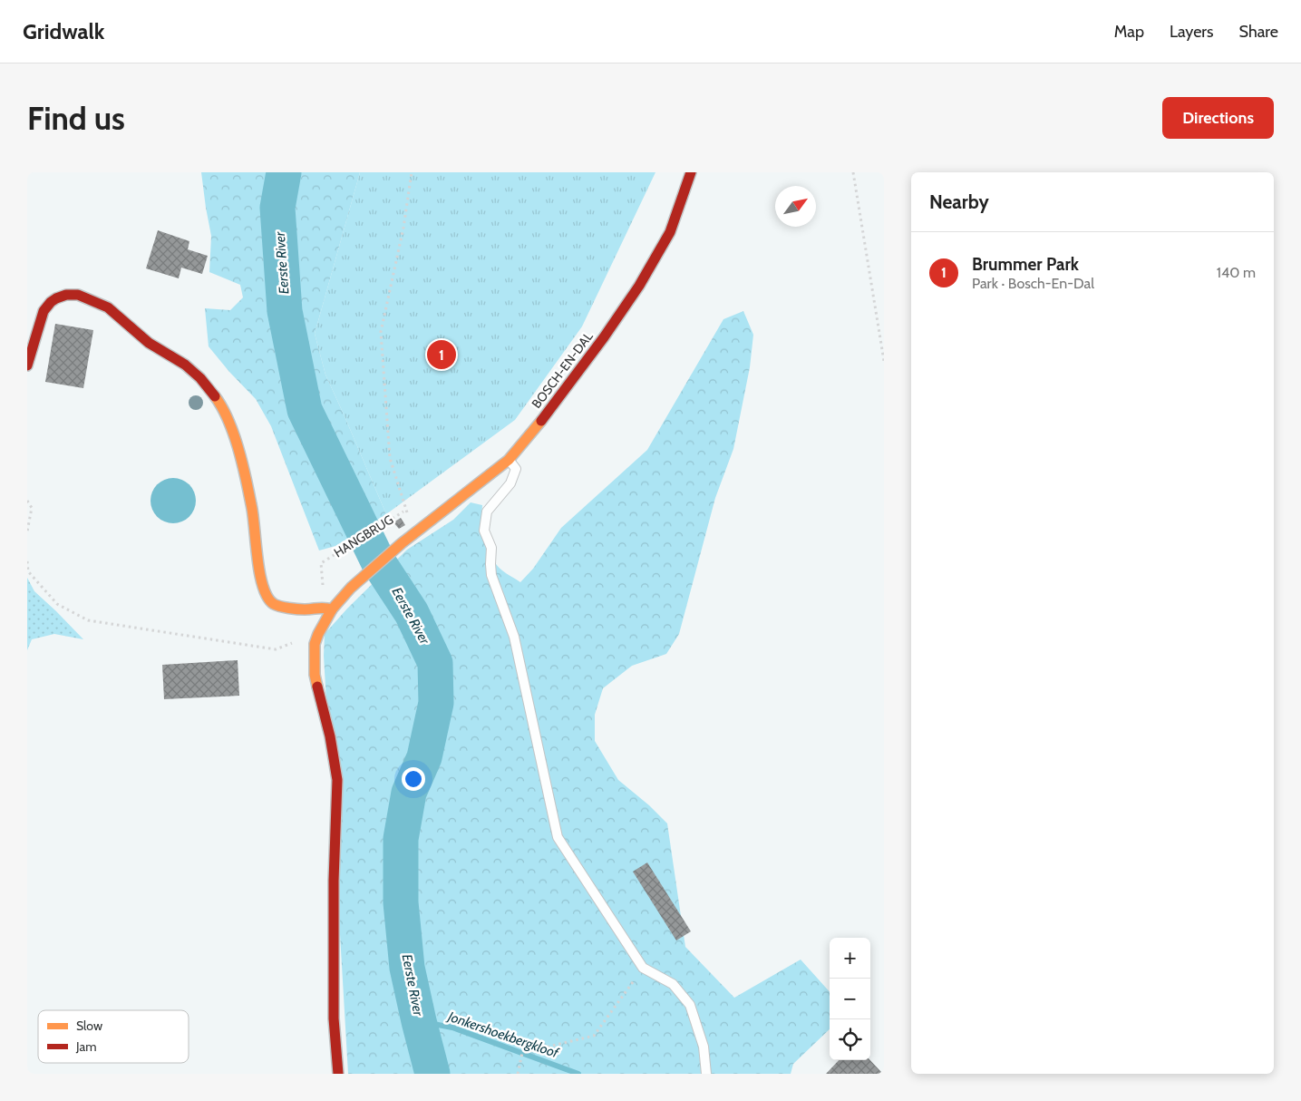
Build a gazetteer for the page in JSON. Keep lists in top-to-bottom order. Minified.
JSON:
{"streets":{"street":["BOSCH-EN-DAL"],"path":["HANGBRUG"]},"water":["Eerste River","Jonkershoekbergkloof"],"legend":["Slow","Jam"],"north":"top right","page":{"header":"Gridwalk","nav":["Map","Layers","Share"],"buttons":"Directions","title":"Find us","heading":"Nearby","list":[{"mark":"1","name":"Brummer Park","note":"Park · Bosch-En-Dal","value":"140 m"}],"pins":"1","map_buttons":["+","−"]}}
